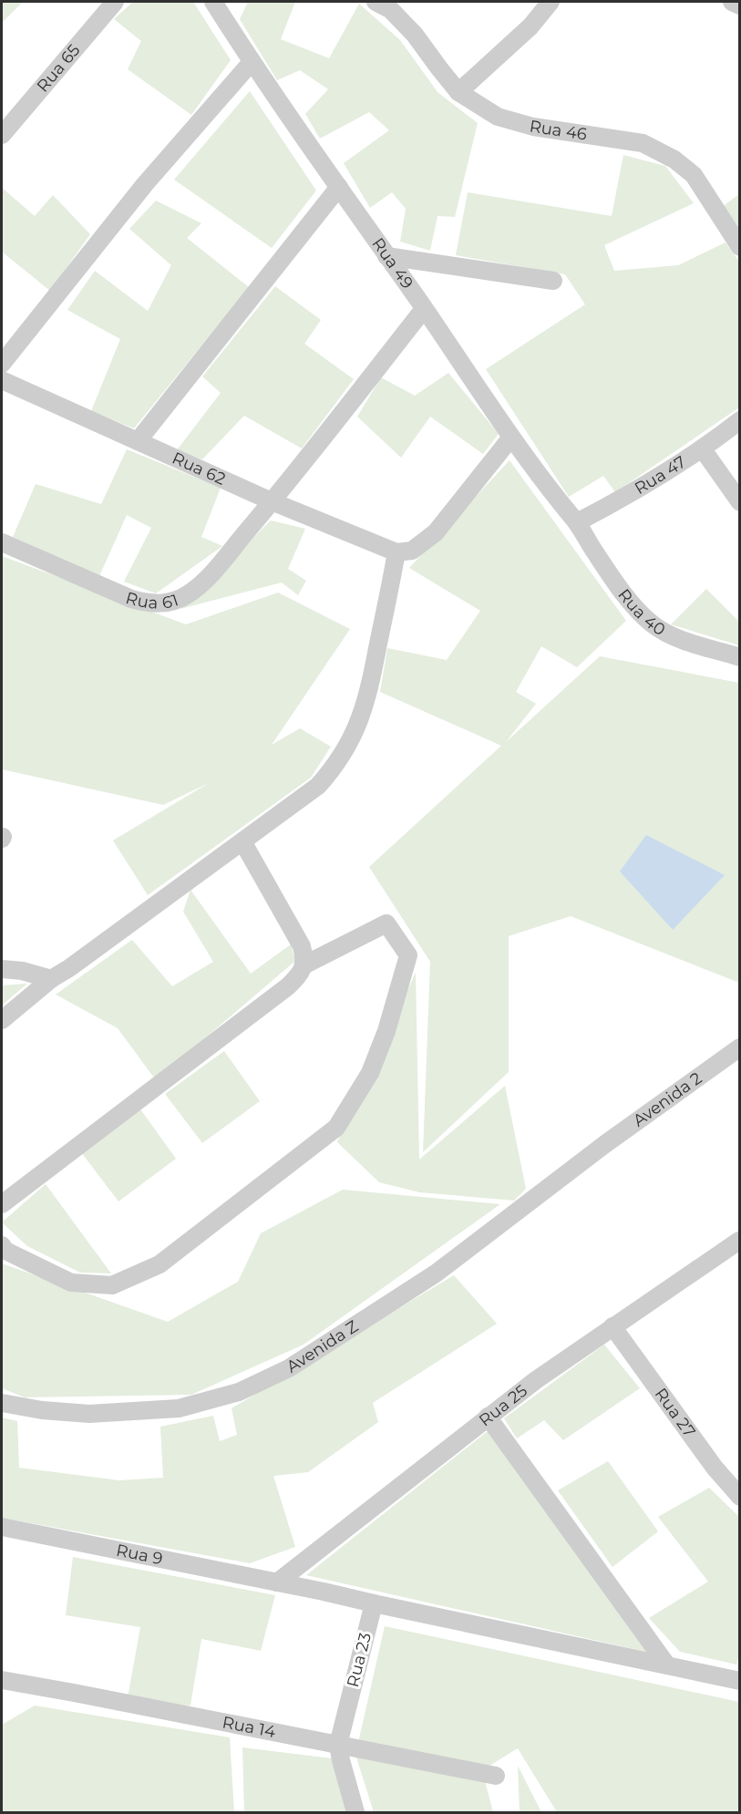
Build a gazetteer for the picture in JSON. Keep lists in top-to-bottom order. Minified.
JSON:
{"streets":{"street":["Rua 65","Rua 46","Rua 49","Rua 62","Rua 47","Rua 61","Rua 40","Avenida 2","Avenida Z","Rua 25","Rua 27","Rua 9","Rua 23","Rua 14"]},"crossings":[["Rua 49","Rua 47"],["Rua 49","Rua 61"],["Rua 49","Rua 40"],["Rua 62","Rua 61"],["Rua 47","Rua 40"],["Avenida 2","Avenida Z"],["Rua 25","Rua 27"],["Rua 25","Rua 9"],["Rua 23","Rua 14"]]}
